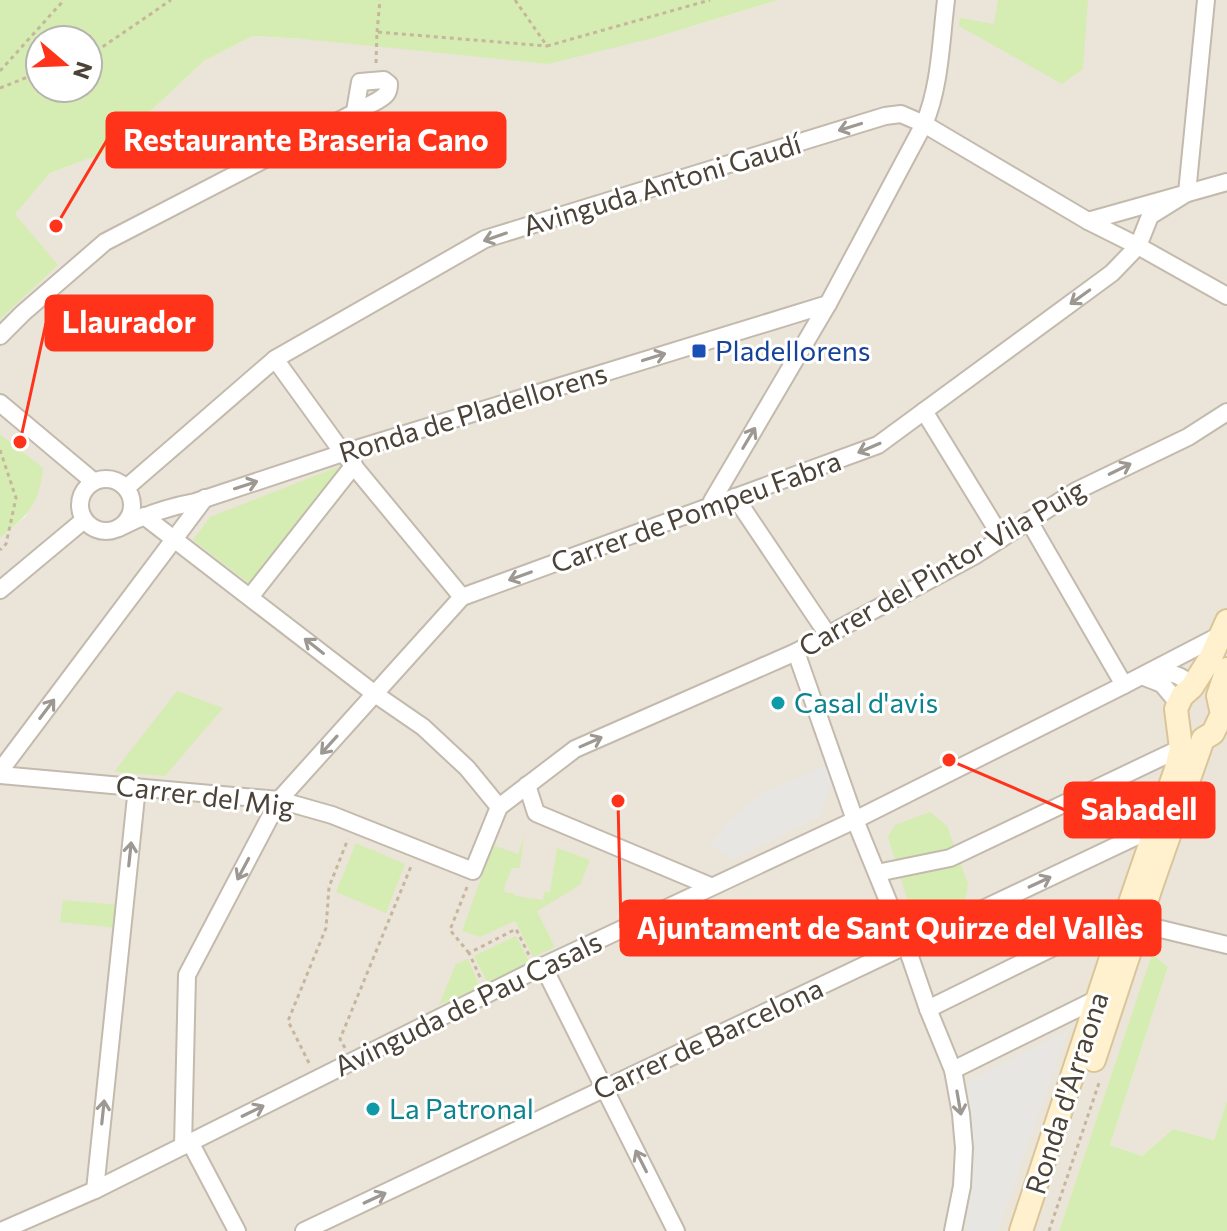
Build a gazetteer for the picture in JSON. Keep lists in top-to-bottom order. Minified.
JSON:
{"streets":{"street":["Avinguda Antoni Gaudí","Ronda de Pladellorens","Carrer de Pompeu Fabra","Carrer del Pintor Vila Puig","Carrer del Mig","Avinguda de Pau Casals","Carrer de Barcelona","Ronda d'Arraona"]},"crossings":[["Avinguda Antoni Gaudí","Ronda de Pladellorens"],["Avinguda Antoni Gaudí","Carrer de Pompeu Fabra"],["Carrer de Pompeu Fabra","Carrer del Mig"],["Carrer de Pompeu Fabra","Avinguda de Pau Casals"],["Carrer de Barcelona","Ronda d'Arraona"]],"one_way":["Avinguda Antoni Gaudí","Ronda de Pladellorens","Carrer de Pompeu Fabra","Carrer del Pintor Vila Puig"],"places":{"other":["Restaurante Braseria Cano","Llaurador","Casal d'avis","Sabadell","Ajuntament de Sant Quirze del Vallès","La Patronal"],"transit":["Pladellorens"]},"north":"right"}
